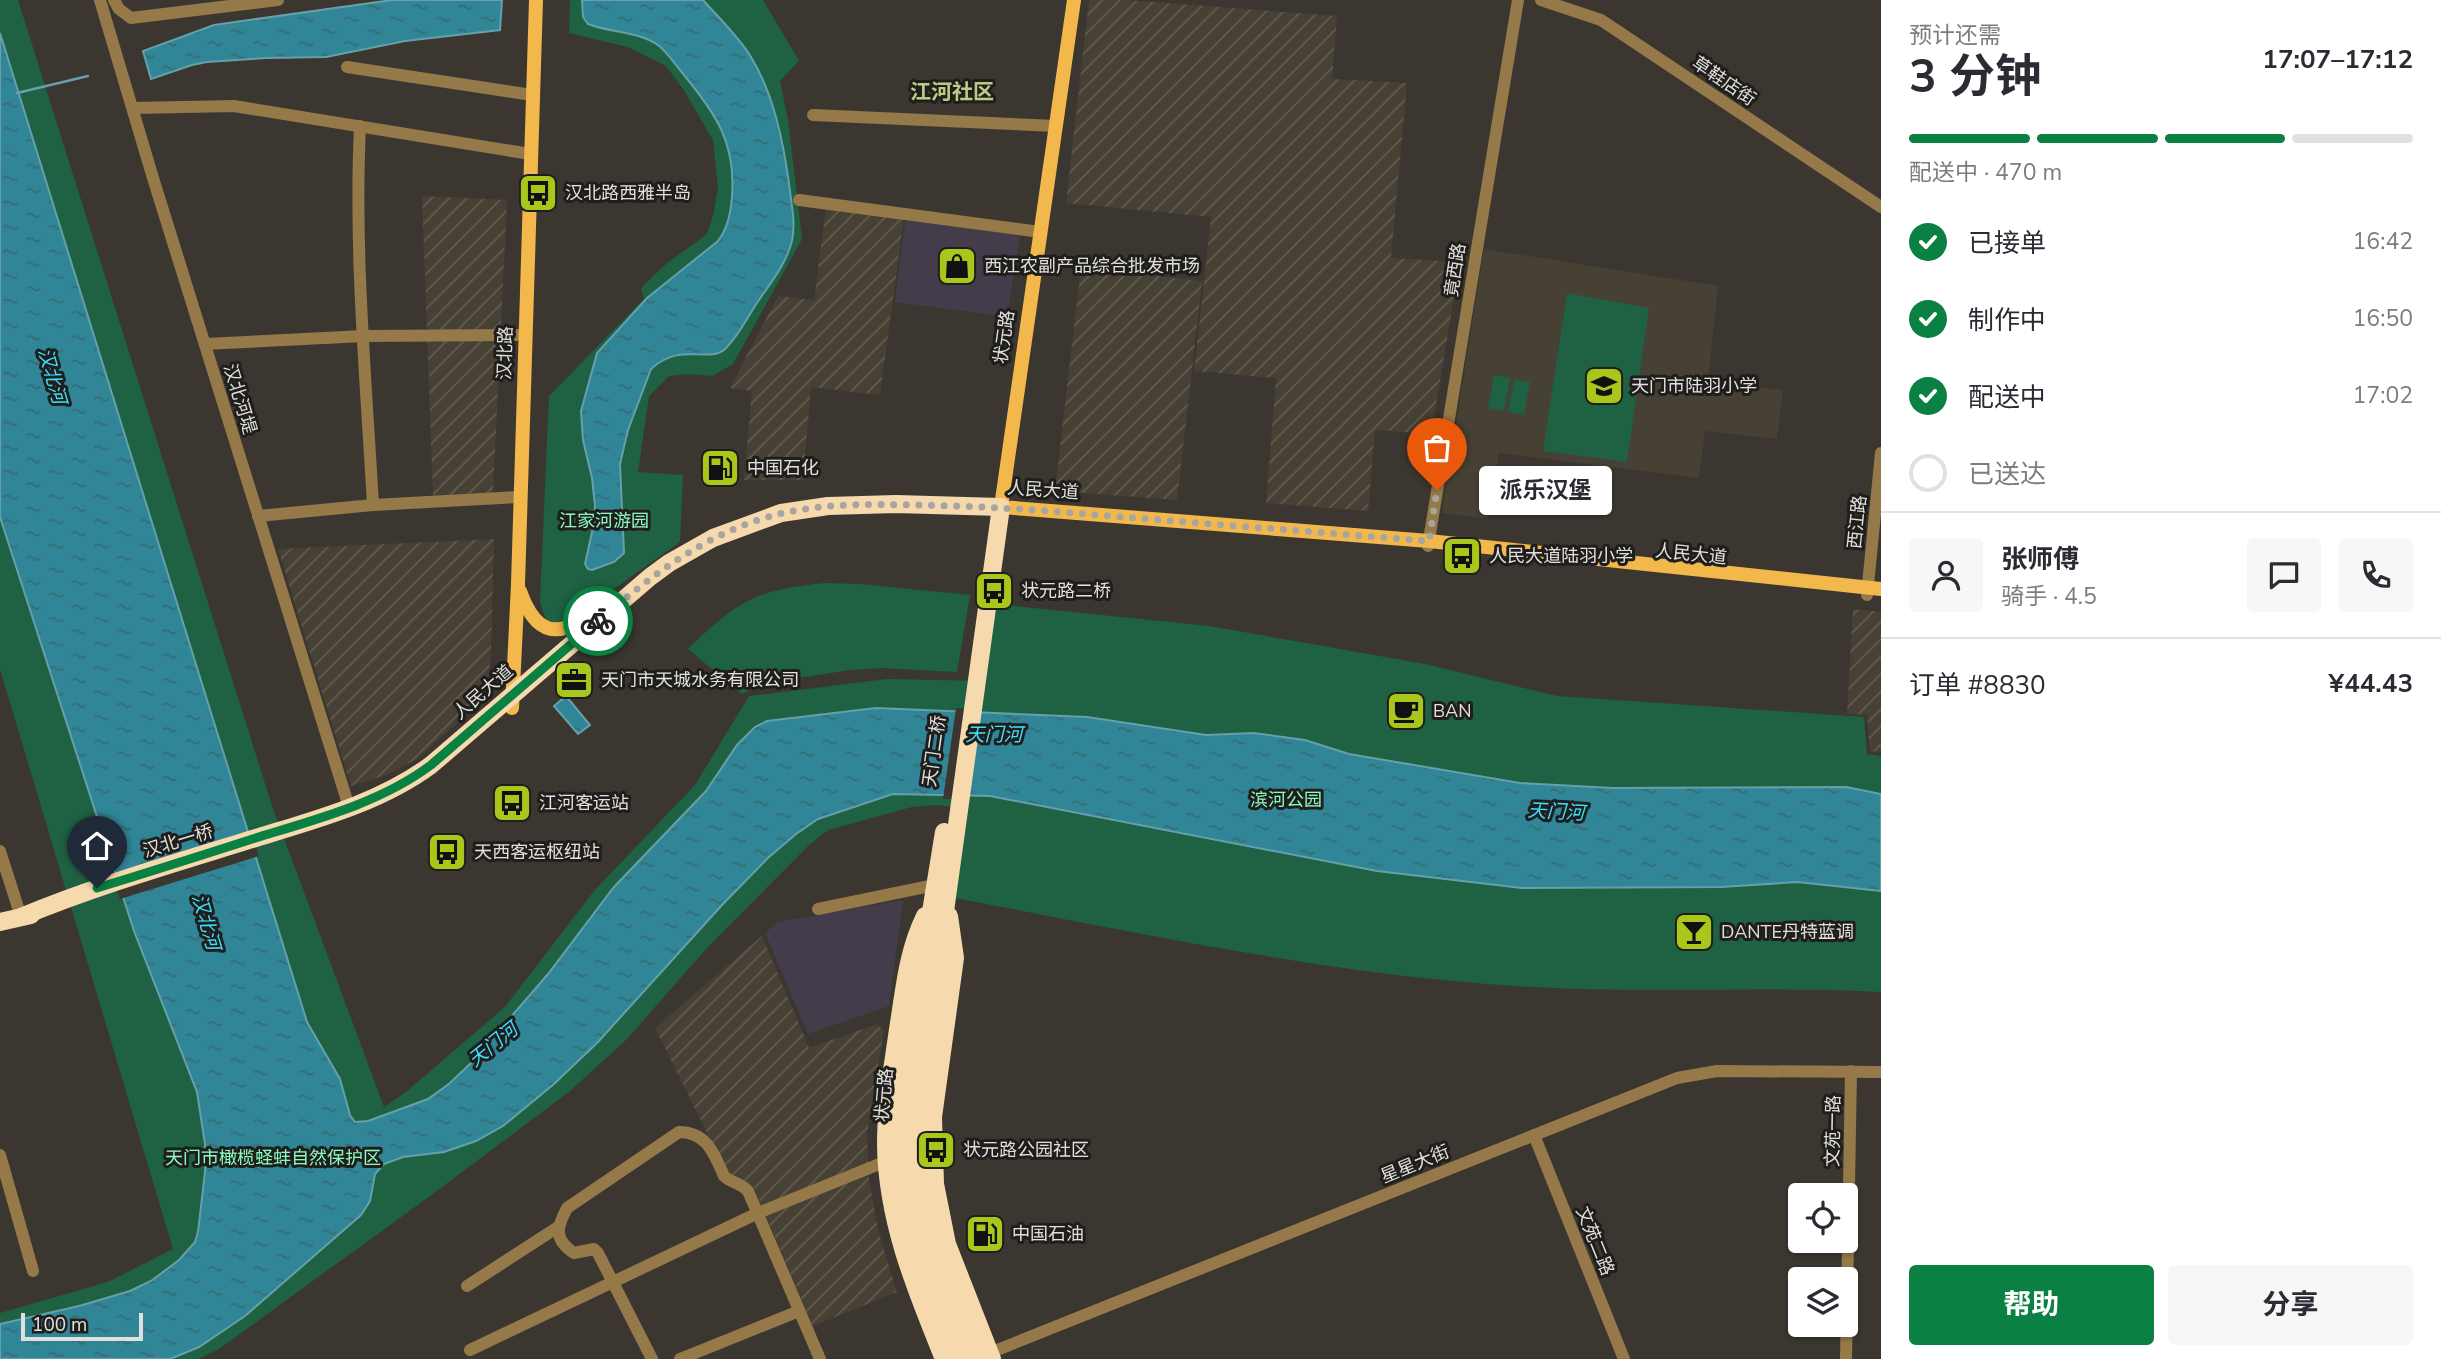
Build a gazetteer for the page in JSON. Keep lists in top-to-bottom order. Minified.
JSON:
{"streets":{"highway":["状元路","人民大道","天门二桥","汉北一桥"],"main road":["汉北路"],"street":["草鞋店街","竟西路","汉北河堤","西江路","文苑一路","星星大街","文苑二路"]},"crossings":[["竟西路","人民大道"],["状元路","人民大道"],["状元路","天门二桥"],["状元路","星星大街"],["汉北路","人民大道"],["汉北河堤","人民大道"],["人民大道","西江路"],["人民大道","汉北一桥"],["文苑一路","星星大街"],["星星大街","文苑二路"]],"districts":["江河社区"],"water":["汉北河","天门河"],"parks":["江家河游园","滨河公园","天门市橄榄蛏蚌自然保护区"],"places":{"bus stop":["汉北路西雅半岛","人民大道陆羽小学","状元路二桥","江河客运站","天西客运枢纽站","状元路公园社区"],"shop":["西江农副产品综合批发市场"],"school or university":["天门市陆羽小学"],"fuel station":["中国石化","中国石油"],"other":["派乐汉堡"],"office":["天门市天城水务有限公司"],"cafe":["BAN"],"bar":["DANTE丹特蓝调"]},"scale_bar":"100 m","page":{"heading":["3 分钟","预计还需","17:07–17:12"],"panel":["张师傅","骑手 · 4.5","订单 #8830","¥44.43"],"bar":"配送中 · 470 m","list":[["已接单","16:42"],["制作中","16:50"],["配送中","17:02"],"已送达"],"bubble":"派乐汉堡","buttons":["帮助","分享"],"scale":"100 m"}}
